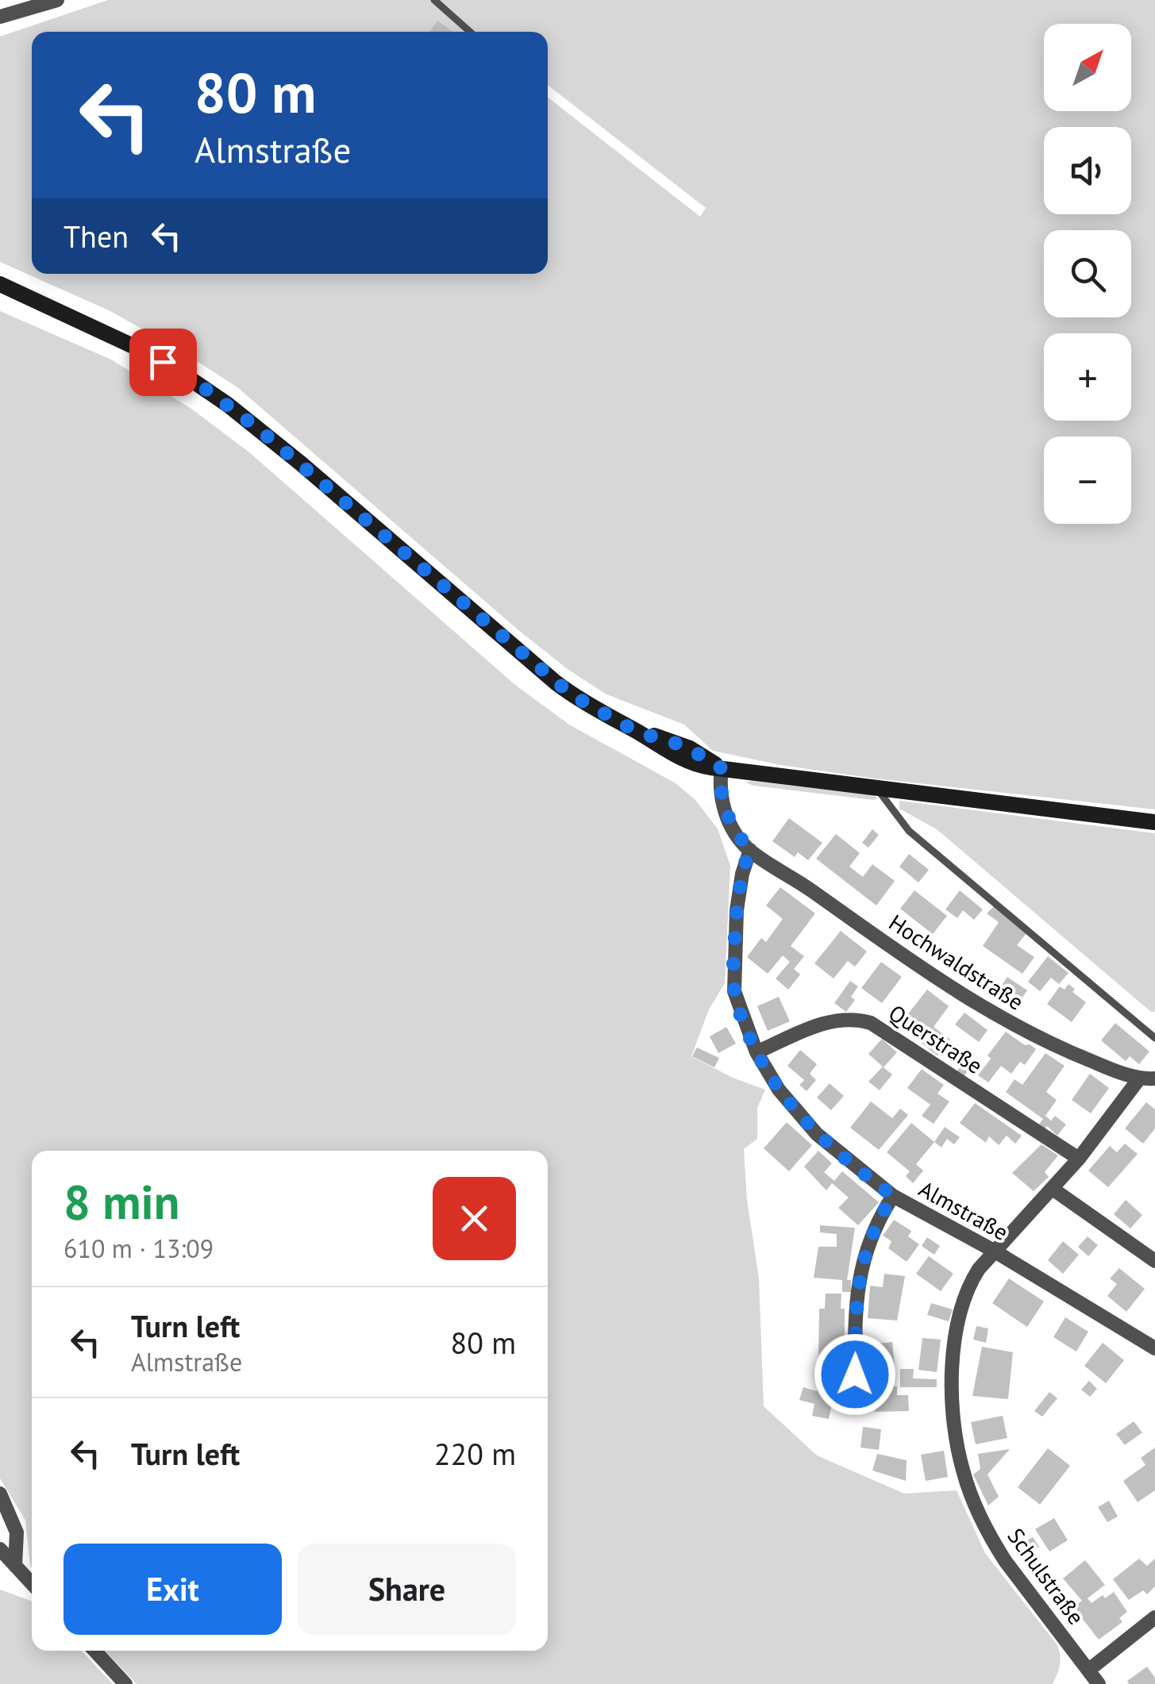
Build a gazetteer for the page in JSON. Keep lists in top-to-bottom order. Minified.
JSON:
{"streets":{"street":["Hochwaldstraße","Querstraße","Almstraße","Schulstraße"]},"crossings":[["Hochwaldstraße","Almstraße"],["Hochwaldstraße","Schulstraße"],["Querstraße","Almstraße"],["Querstraße","Schulstraße"],["Almstraße","Schulstraße"]],"north":"top right","page":{"map_buttons":["+","−"],"turn":["80 m","Almstraße"],"then":"Then","heading":["8 min","610 m · 13:09"],"list":[{"name":"Turn left","note":"Almstraße","value":"80 m"},{"name":"Turn left","value":"220 m"}],"buttons":["Exit","Share"]}}
